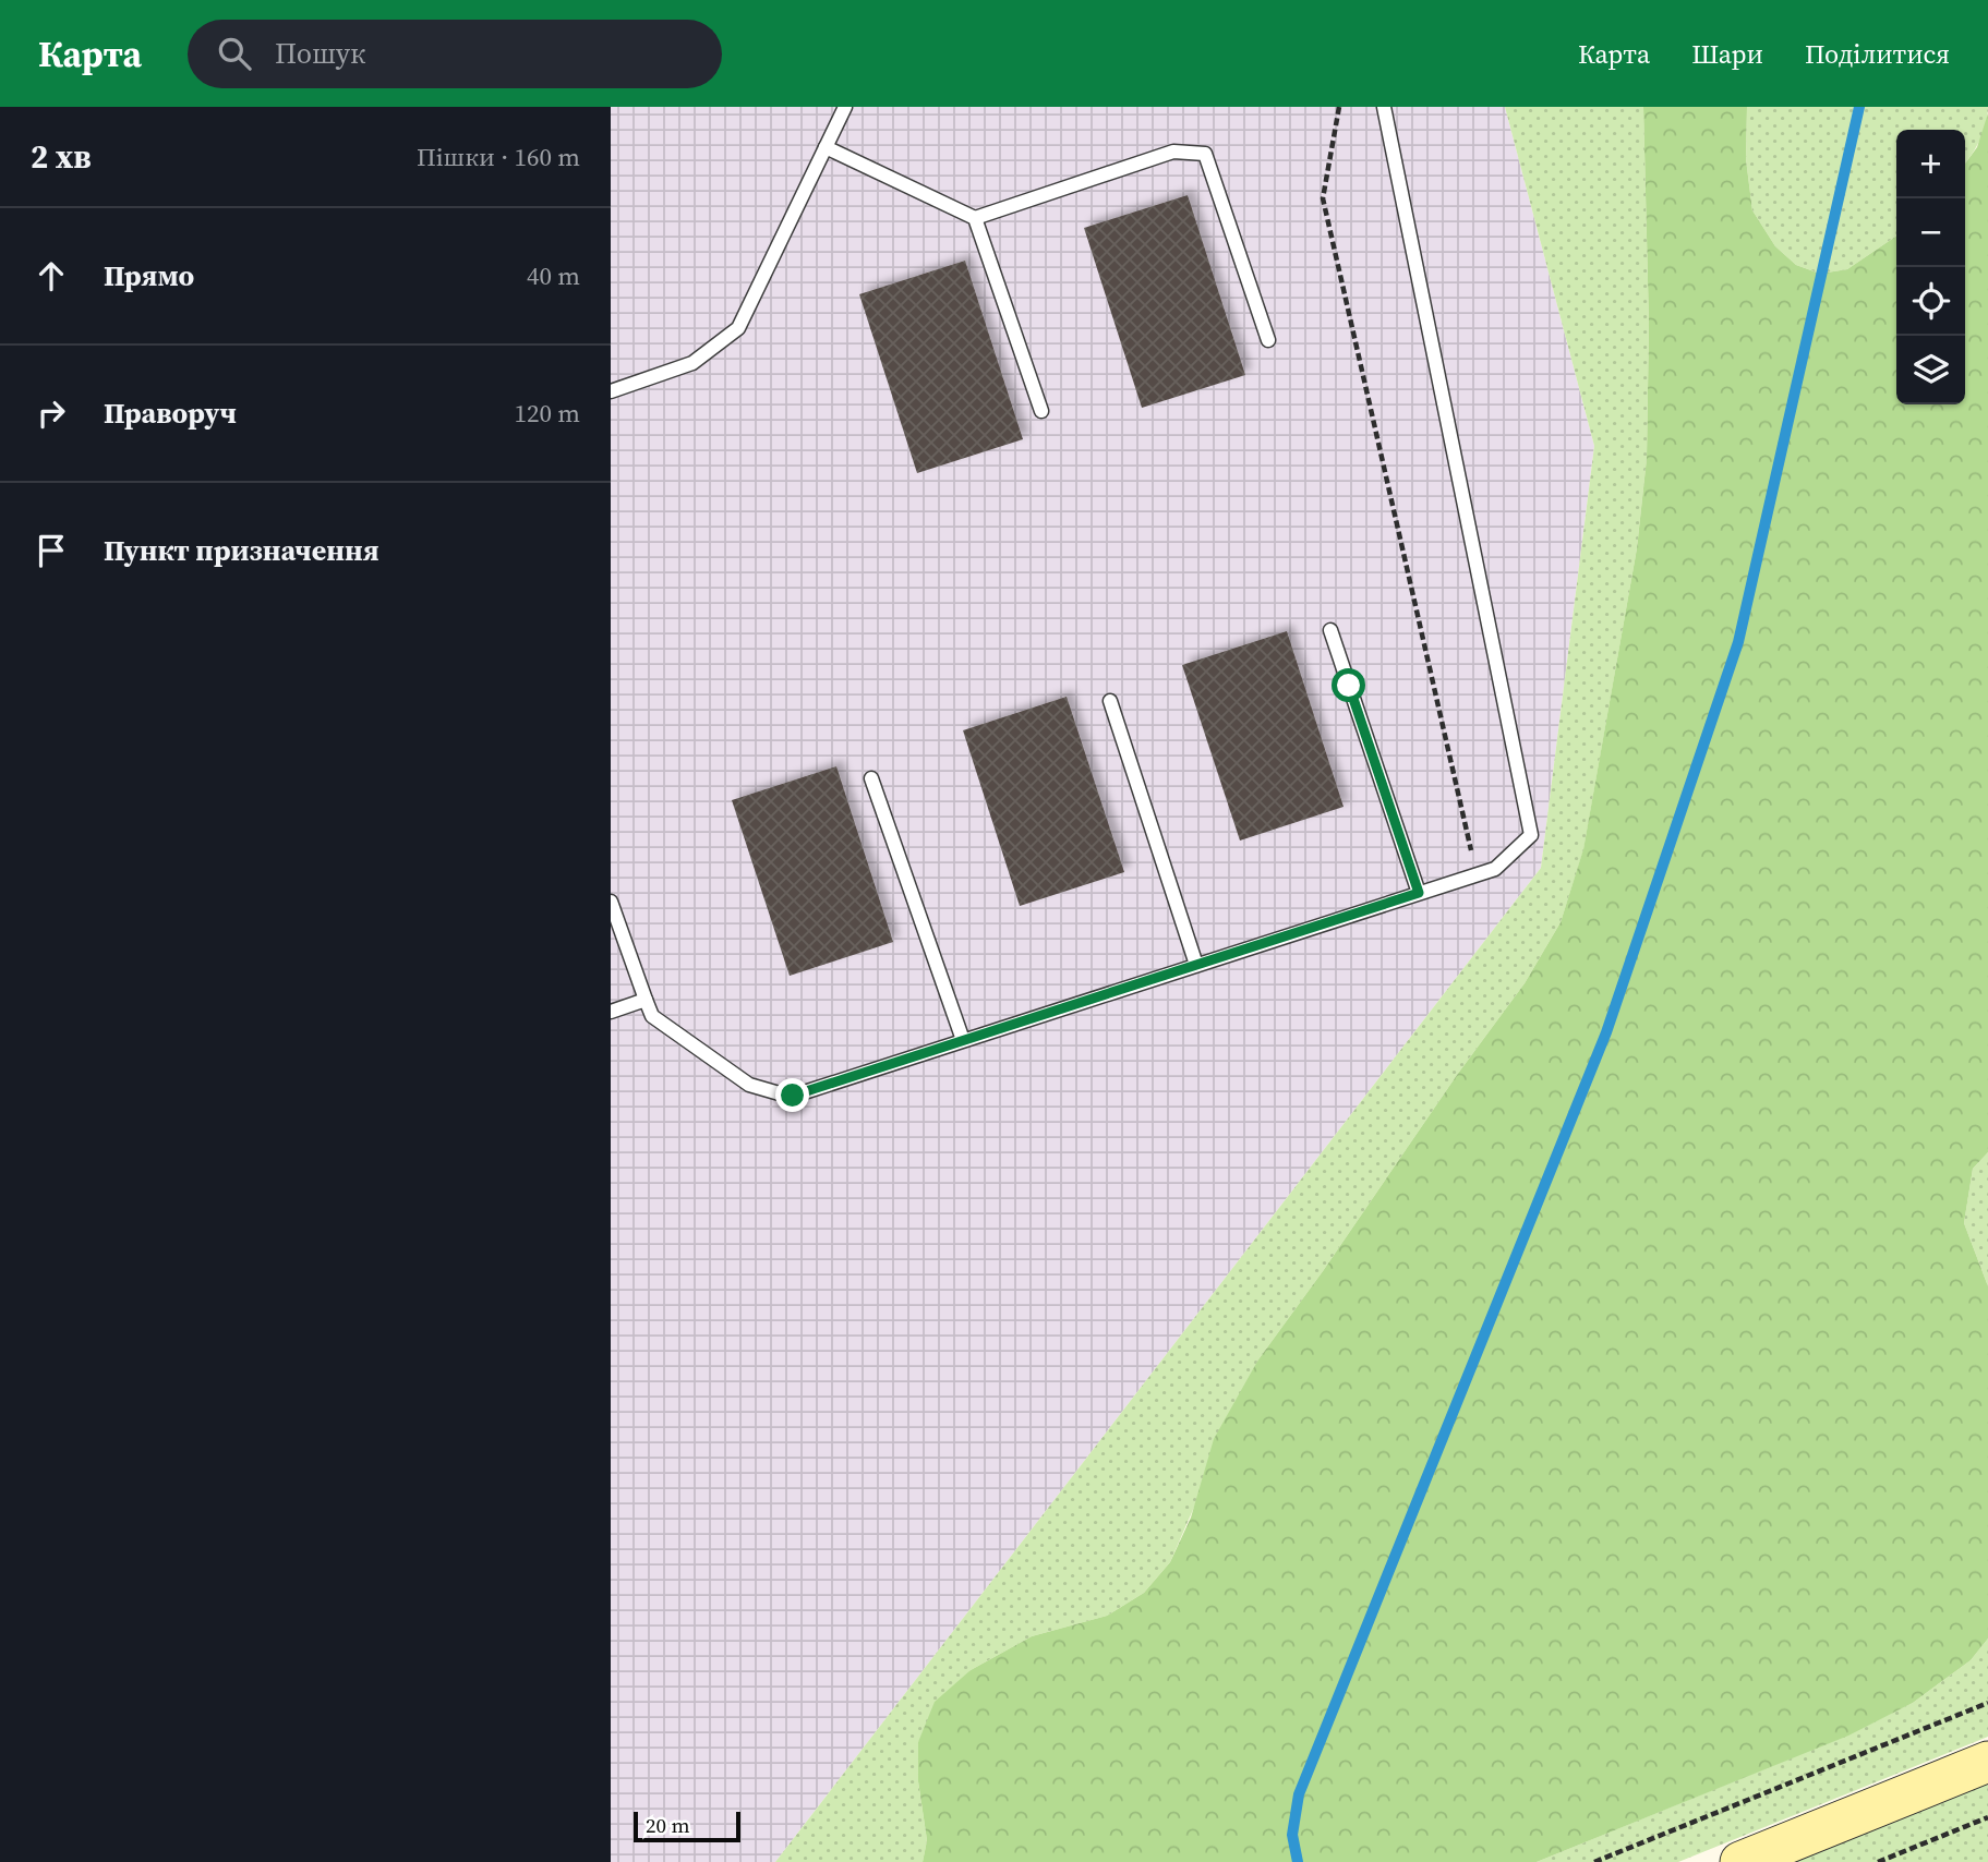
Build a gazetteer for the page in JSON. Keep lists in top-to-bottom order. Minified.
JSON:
{"scale_bar":"20 m","page":{"header":"Карта","search":"Пошук","nav":["Карта","Шари","Поділитися"],"heading":["2 хв","Пішки · 160 m"],"map_buttons":["+","−"],"list":[["Прямо","40 m"],["Праворуч","120 m"],"Пункт призначення"],"scale":"20 m"}}
